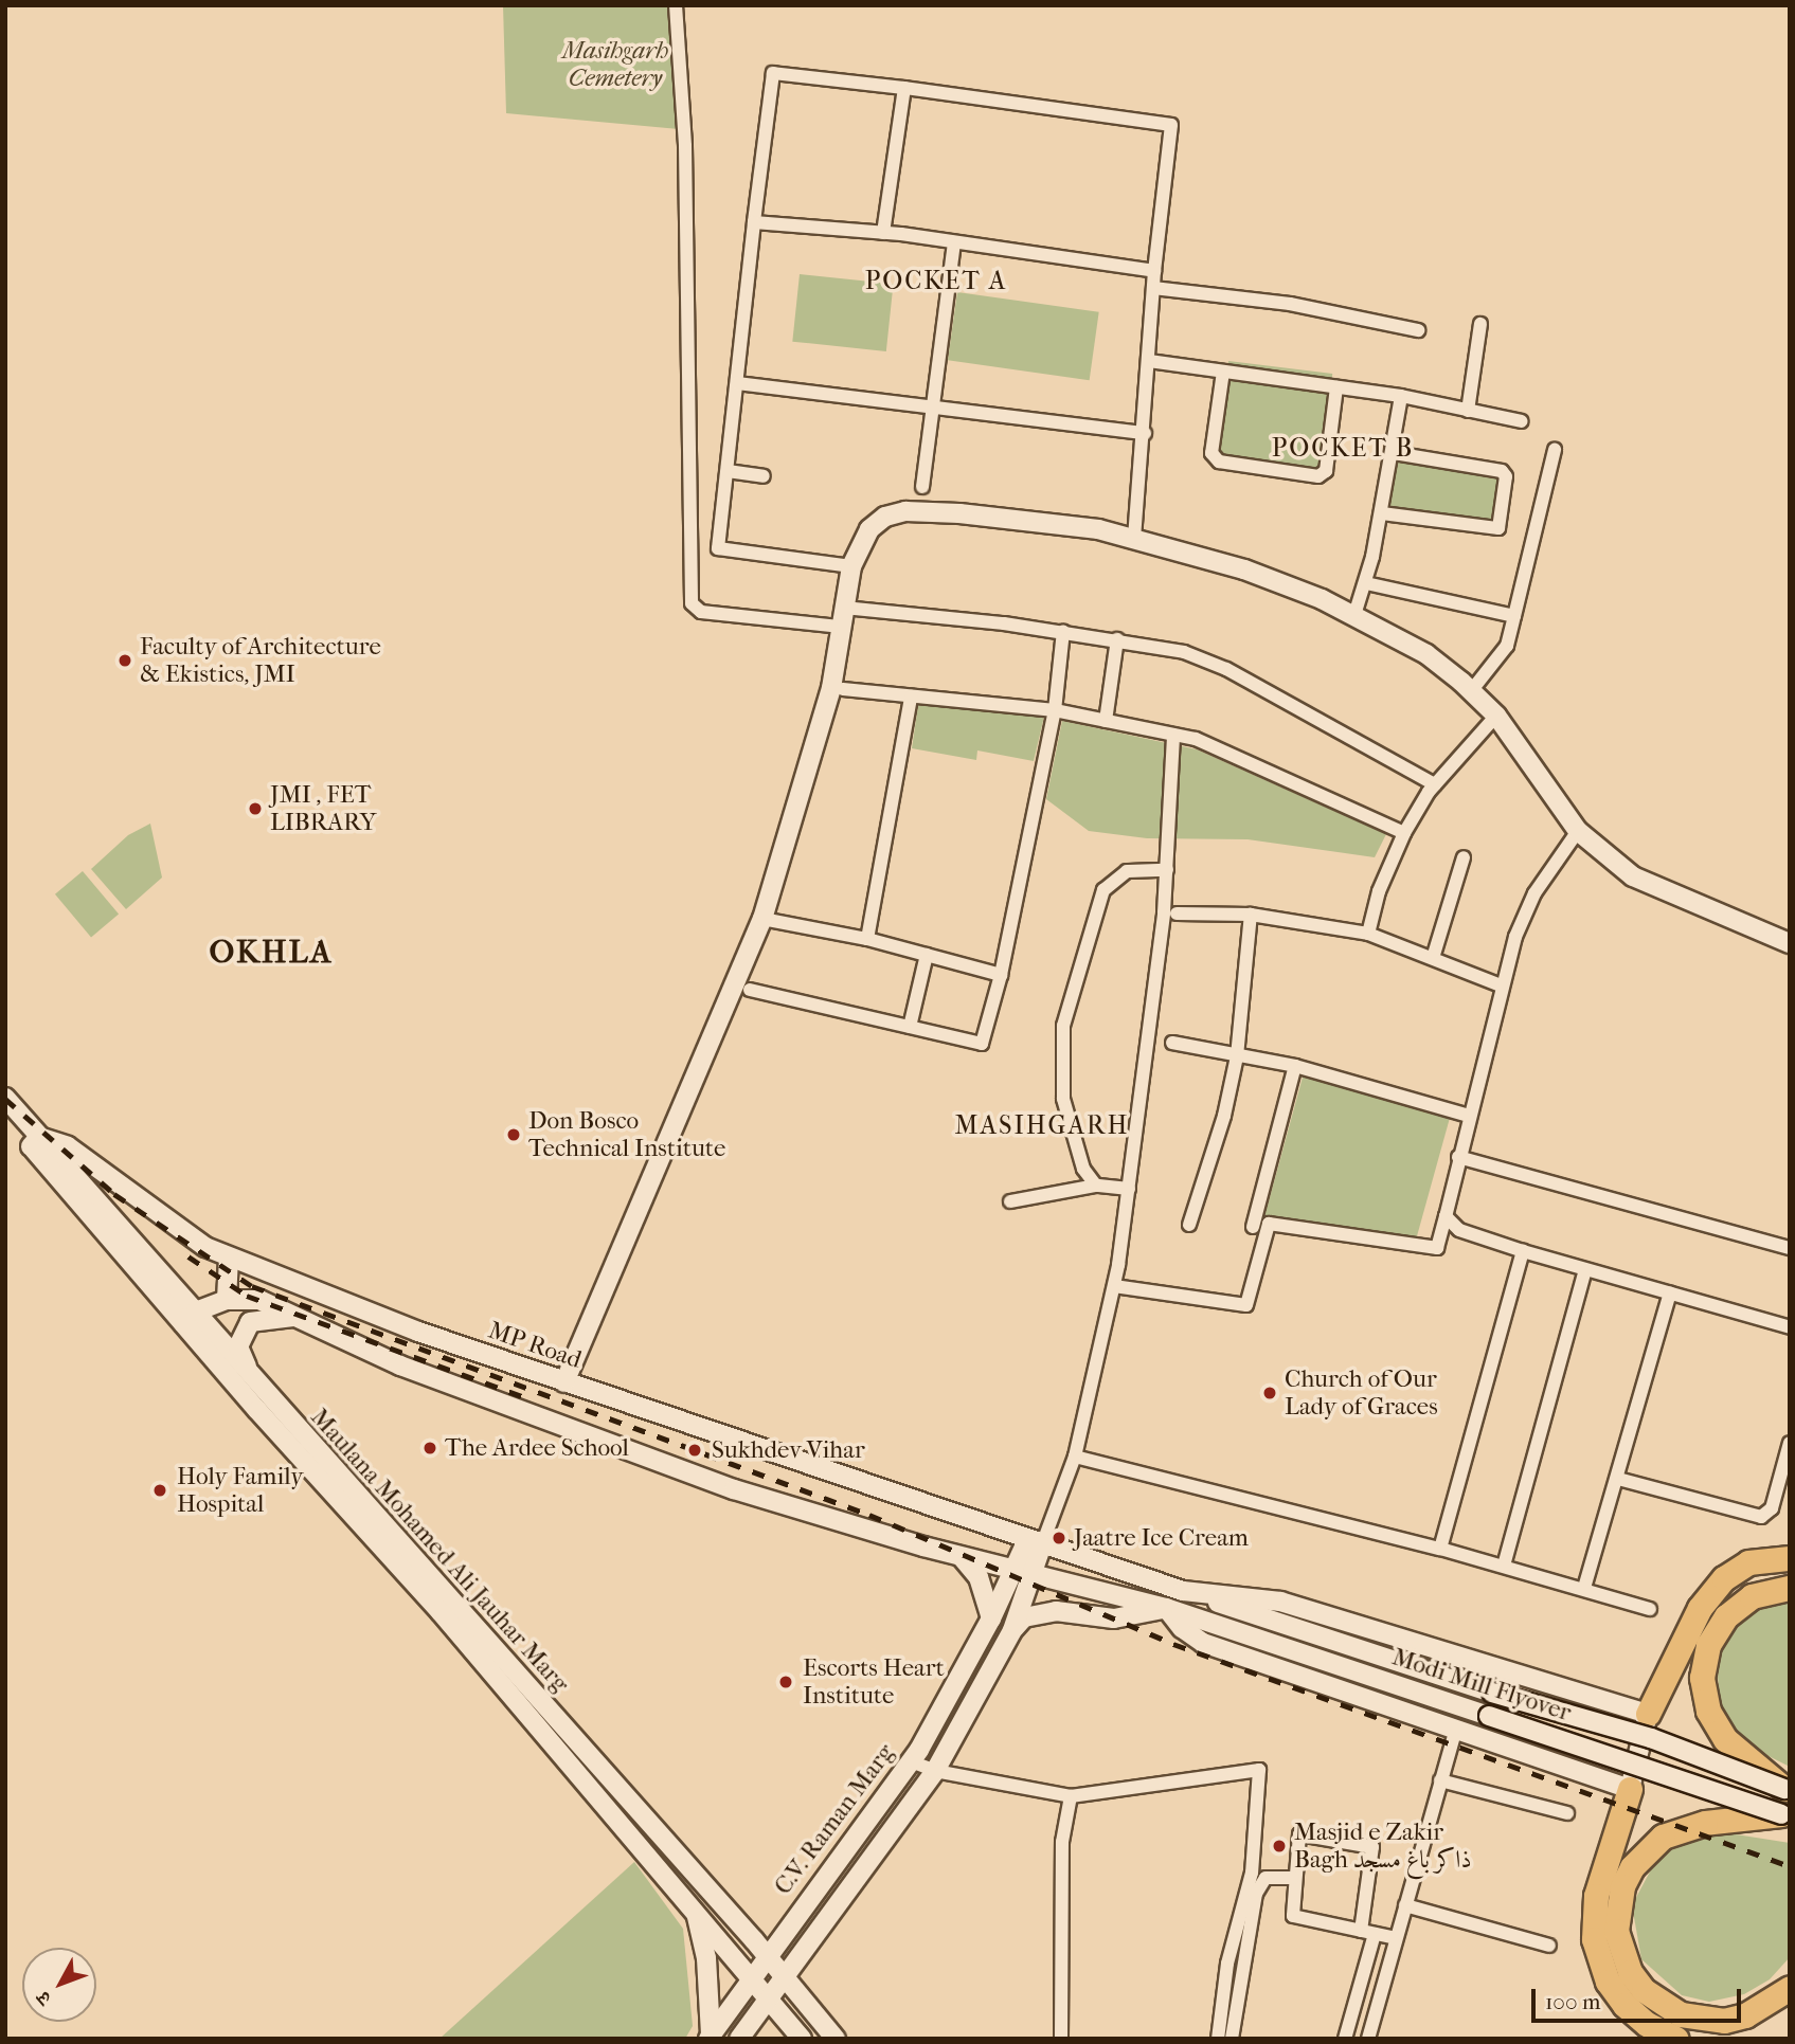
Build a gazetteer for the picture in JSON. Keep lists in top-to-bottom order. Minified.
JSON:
{"streets":{"main road":["MP Road","Maulana Mohamed Ali Jauhar Marg","Modi Mill Flyover","C.V. Raman Marg"]},"crossings":[["MP Road","Maulana Mohamed Ali Jauhar Marg"],["MP Road","Modi Mill Flyover"],["MP Road","C.V. Raman Marg"],["Maulana Mohamed Ali Jauhar Marg","C.V. Raman Marg"],["Modi Mill Flyover","C.V. Raman Marg"]],"districts":["POCKET A","POCKET B","OKHLA","MASIHGARH"],"parks":["Masihgarh Cemetery"],"places":["Faculty of Architecture & Ekistics, JMI","JMI , FET LIBRARY","Don Bosco Technical Institute","Church of Our Lady of Graces","The Ardee School","Sukhdev Vihar","Holy Family Hospital","Jaatre Ice Cream","Escorts Heart Institute","Masjid e Zakir Bagh ذاکر باغ مسجد"],"scale_bar":"100 m","north":"bottom left"}
